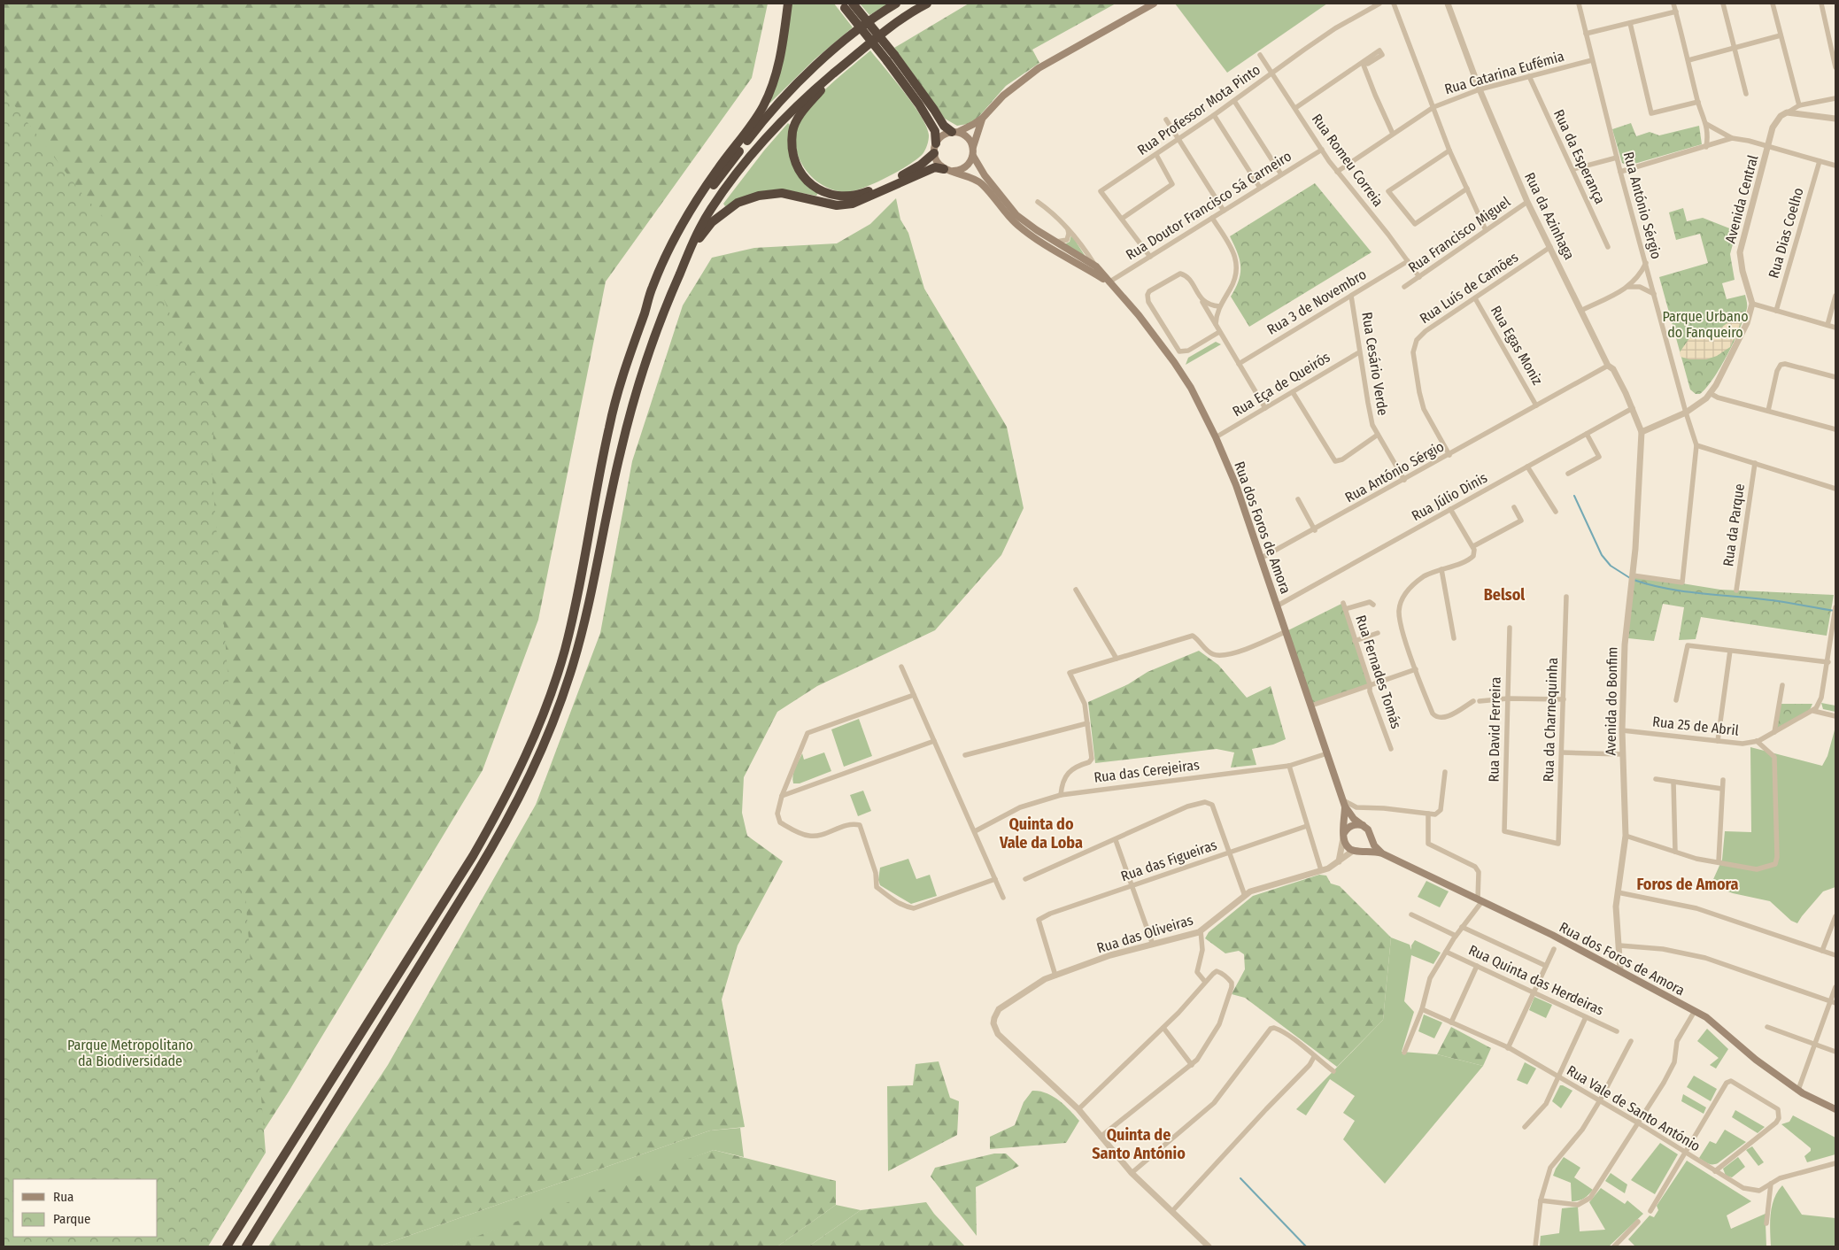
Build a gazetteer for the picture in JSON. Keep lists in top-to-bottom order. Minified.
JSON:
{"streets":{"main road":["Rua dos Foros de Amora"],"street":["Rua Catarina Eufémia","Rua Professor Mota Pinto","Rua da Esperança","Rua Romeu Correia","Avenida Central","Rua Doutor Francisco Sá Carneiro","Rua António Sérgio","Rua da Azinhaga","Rua Dias Coelho","Rua Francisco Miguel","Rua Luís de Camões","Rua 3 de Novembro","Rua Egas Moniz","Rua Cesário Verde","Rua Eça de Queirós","Rua Júlio Dinis","Rua da Parque","Rua Fernades Tomás","Avenida do Bonfim","Rua da Charnequinha","Rua 25 de Abril","Rua David Ferreira","Rua das Cerejeiras","Rua das Figueiras","Rua das Oliveiras","Rua Quinta das Herdeiras","Rua Vale de Santo António"]},"crossings":[["Rua Catarina Eufémia","Rua da Esperança"],["Rua Catarina Eufémia","Rua Romeu Correia"],["Rua Catarina Eufémia","Rua António Sérgio"],["Rua Catarina Eufémia","Rua da Azinhaga"],["Rua Professor Mota Pinto","Rua Romeu Correia"],["Rua Professor Mota Pinto","Rua Doutor Francisco Sá Carneiro"],["Rua Romeu Correia","Rua Doutor Francisco Sá Carneiro"],["Rua Romeu Correia","Rua Francisco Miguel"],["Rua Romeu Correia","Rua 3 de Novembro"],["Rua Doutor Francisco Sá Carneiro","Rua dos Foros de Amora"],["Rua António Sérgio","Rua da Azinhaga"],["Rua António Sérgio","Rua Luís de Camões"],["Rua António Sérgio","Rua Egas Moniz"],["Rua António Sérgio","Rua Cesário Verde"],["Rua António Sérgio","Rua dos Foros de Amora"],["Rua da Azinhaga","Rua Francisco Miguel"],["Rua da Azinhaga","Rua Luís de Camões"],["Rua da Azinhaga","Rua Júlio Dinis"],["Rua da Azinhaga","Avenida do Bonfim"],["Rua Luís de Camões","Rua Egas Moniz"],["Rua 3 de Novembro","Rua Cesário Verde"],["Rua Cesário Verde","Rua Eça de Queirós"],["Rua Eça de Queirós","Rua dos Foros de Amora"],["Rua Júlio Dinis","Rua dos Foros de Amora"],["Rua dos Foros de Amora","Avenida do Bonfim"],["Rua dos Foros de Amora","Rua das Cerejeiras"],["Avenida do Bonfim","Rua 25 de Abril"],["Rua da Charnequinha","Rua David Ferreira"],["Rua das Figueiras","Rua das Oliveiras"]],"districts":["Belsol","Quinta do Vale da Loba","Foros de Amora","Quinta de Santo António"],"parks":["Parque Urbano do Fanqueiro","Parque Metropolitano da Biodiversidade"],"legend":["Rua","Parque"]}
